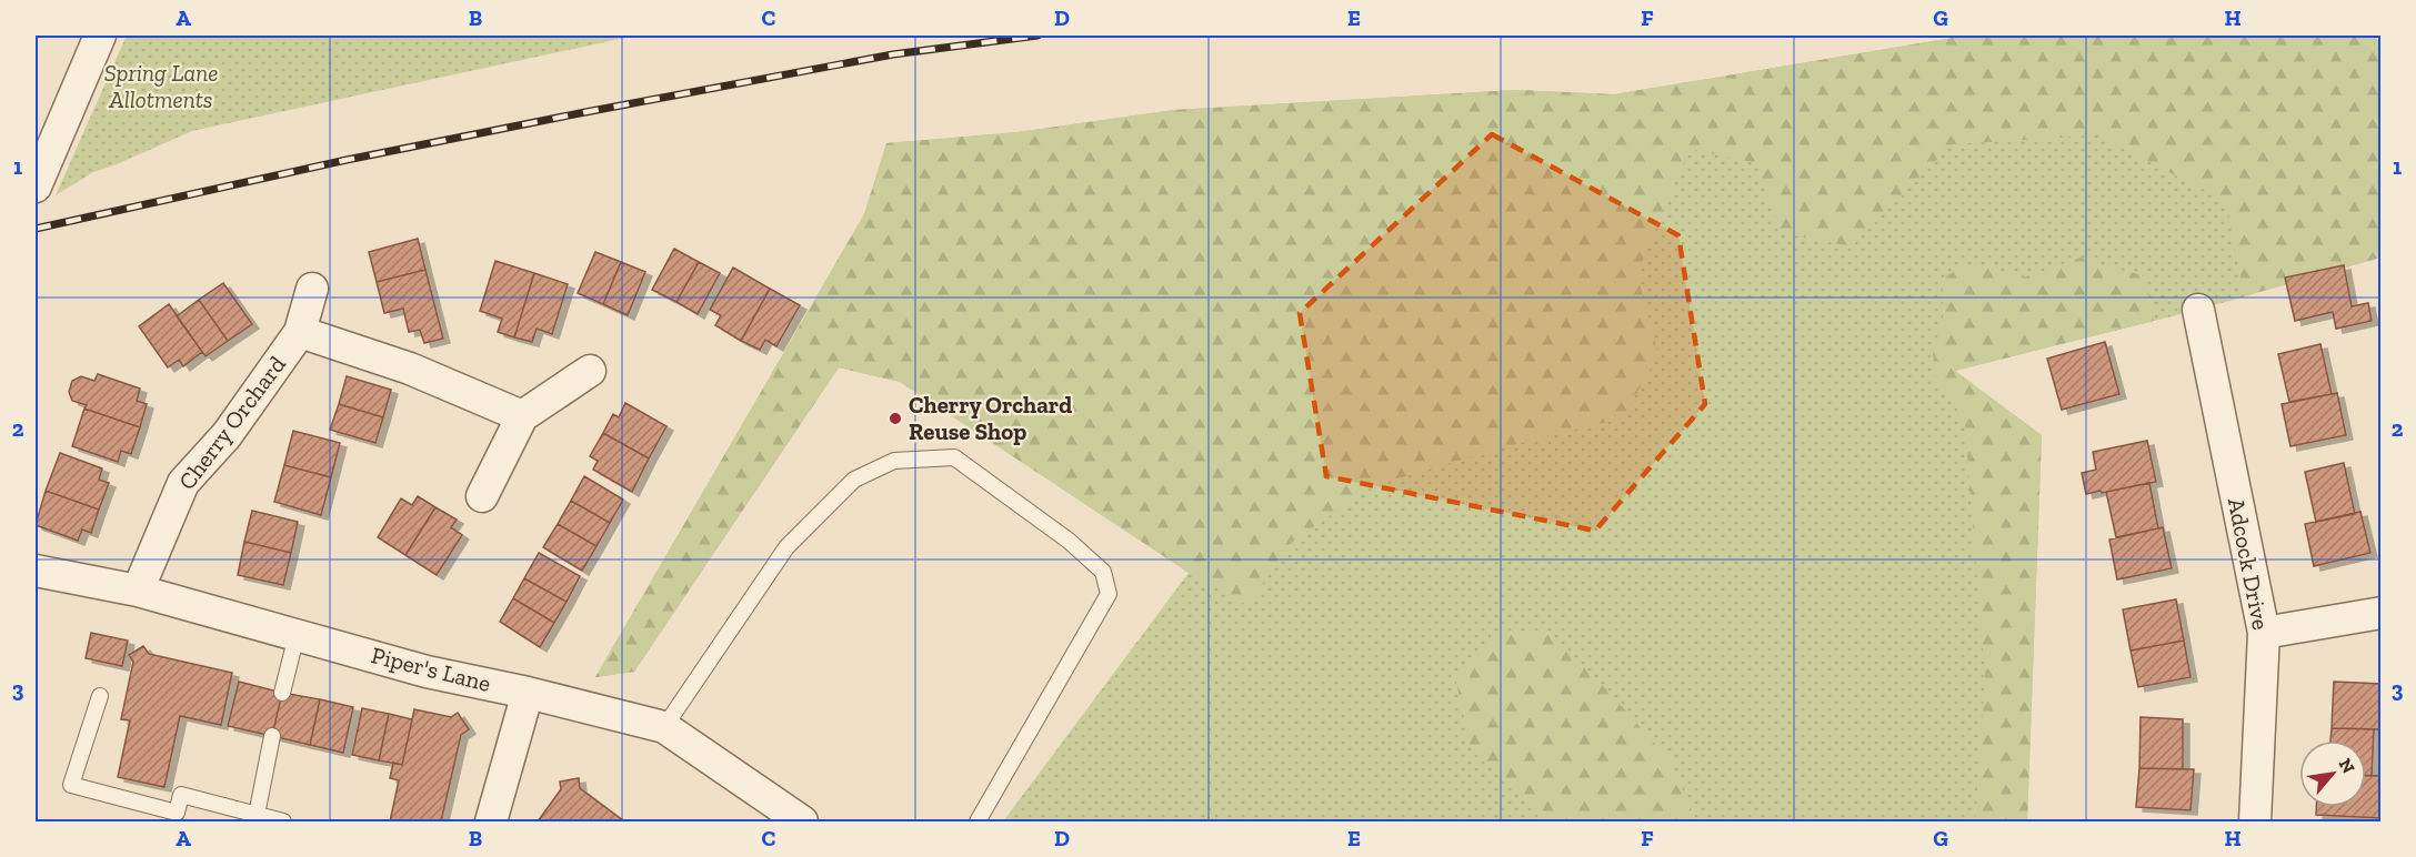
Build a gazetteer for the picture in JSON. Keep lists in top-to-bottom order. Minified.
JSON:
{"streets":{"street":["Cherry Orchard","Adcock Drive","Piper's Lane"]},"crossings":[["Cherry Orchard","Piper's Lane"]],"parks":["Spring Lane Allotments"],"places":["Cherry Orchard Reuse Shop"],"north":"top right","grid":{"columns":["A","B","C","D","E","F","G","H"],"rows":["1","2","3"]}}
